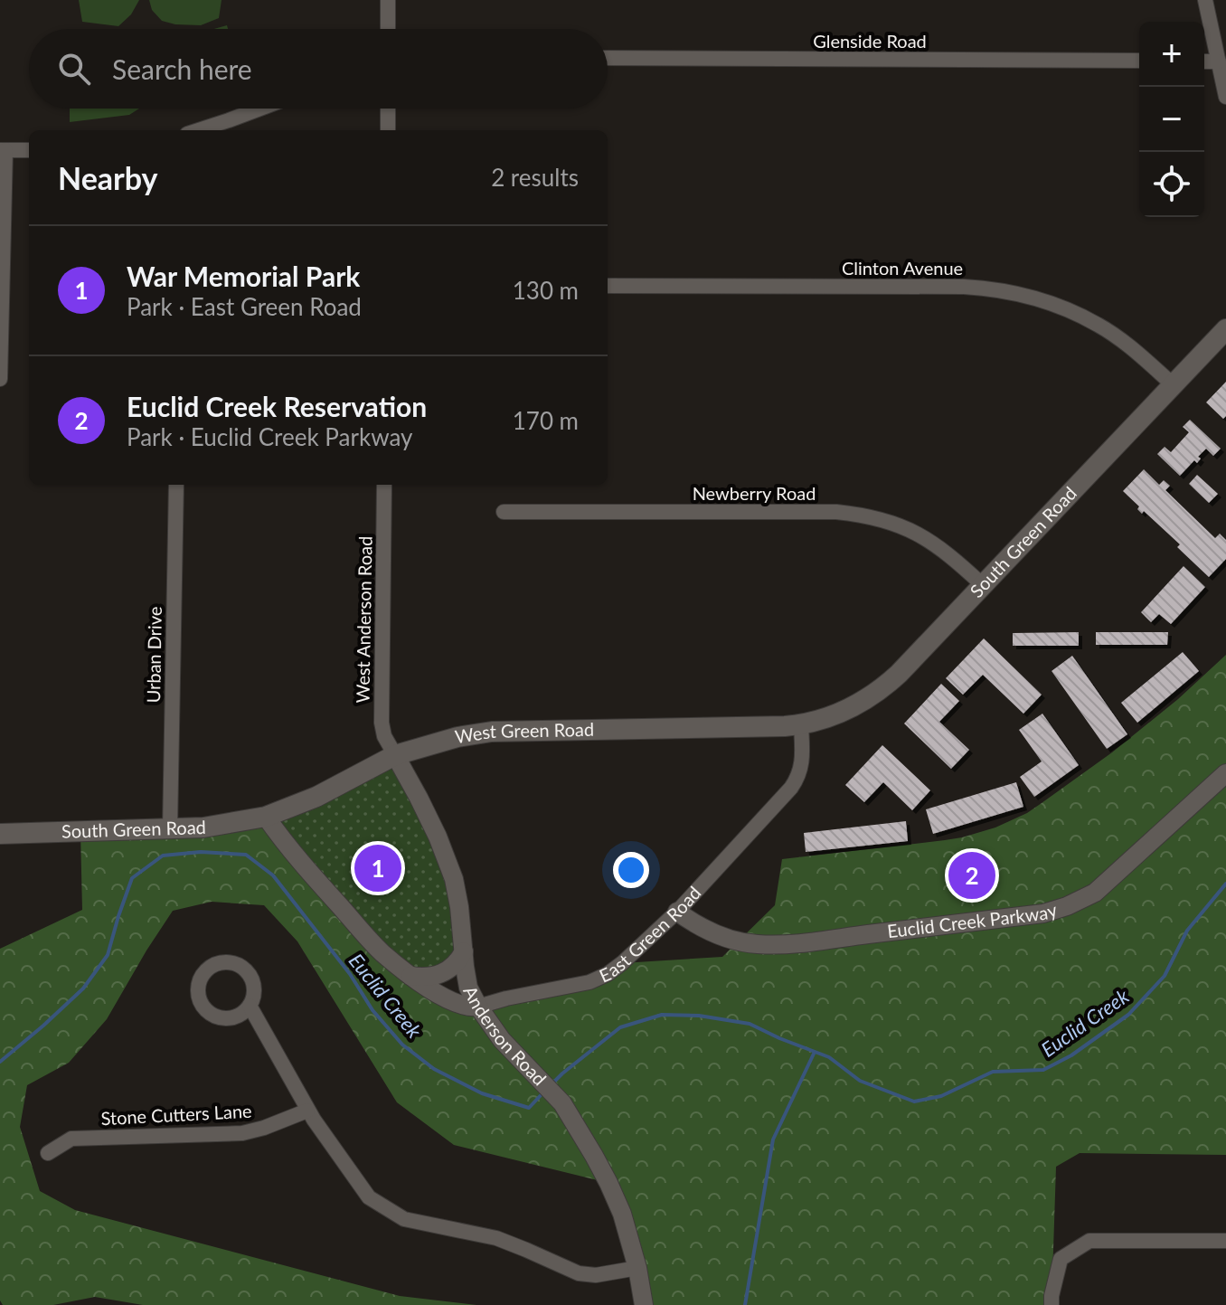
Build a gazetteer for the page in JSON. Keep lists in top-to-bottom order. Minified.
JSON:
{"streets":{"main road":["South Green Road","West Green Road"],"street":["Glenside Road","Clinton Avenue","Newberry Road","West Anderson Road","Urban Drive","Euclid Creek Parkway","East Green Road","Anderson Road","Stone Cutters Lane"]},"crossings":[["Clinton Avenue","South Green Road"],["Newberry Road","South Green Road"],["South Green Road","Urban Drive"],["South Green Road","West Green Road"],["South Green Road","East Green Road"],["West Anderson Road","West Green Road"],["West Anderson Road","Anderson Road"],["West Green Road","East Green Road"],["West Green Road","Anderson Road"],["Euclid Creek Parkway","East Green Road"],["East Green Road","Anderson Road"]],"water":["Euclid Creek"],"page":{"map_buttons":["+","−"],"search":"Search here","heading":["Nearby","2 results"],"list":[{"mark":"1","name":"War Memorial Park","note":"Park · East Green Road","value":"130 m"},{"mark":"2","name":"Euclid Creek Reservation","note":"Park · Euclid Creek Parkway","value":"170 m"}],"pins":["1","2"]}}
